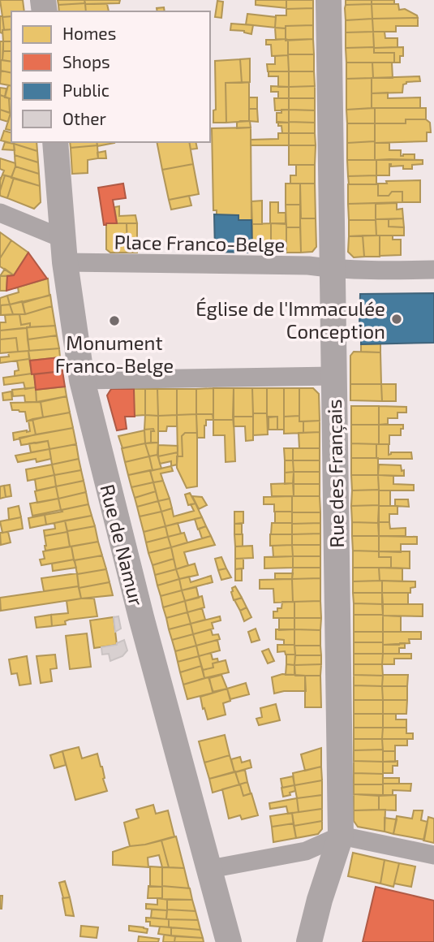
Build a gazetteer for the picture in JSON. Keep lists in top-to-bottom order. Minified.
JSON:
{"streets":{"main road":["Rue des Français","Rue de Namur"],"street":["Place Franco-Belge"]},"crossings":[["Place Franco-Belge","Rue des Français"],["Place Franco-Belge","Rue de Namur"]],"places":["Église de l'Immaculée Conception","Monument Franco-Belge"],"legend":["Homes","Shops","Public","Other"]}
